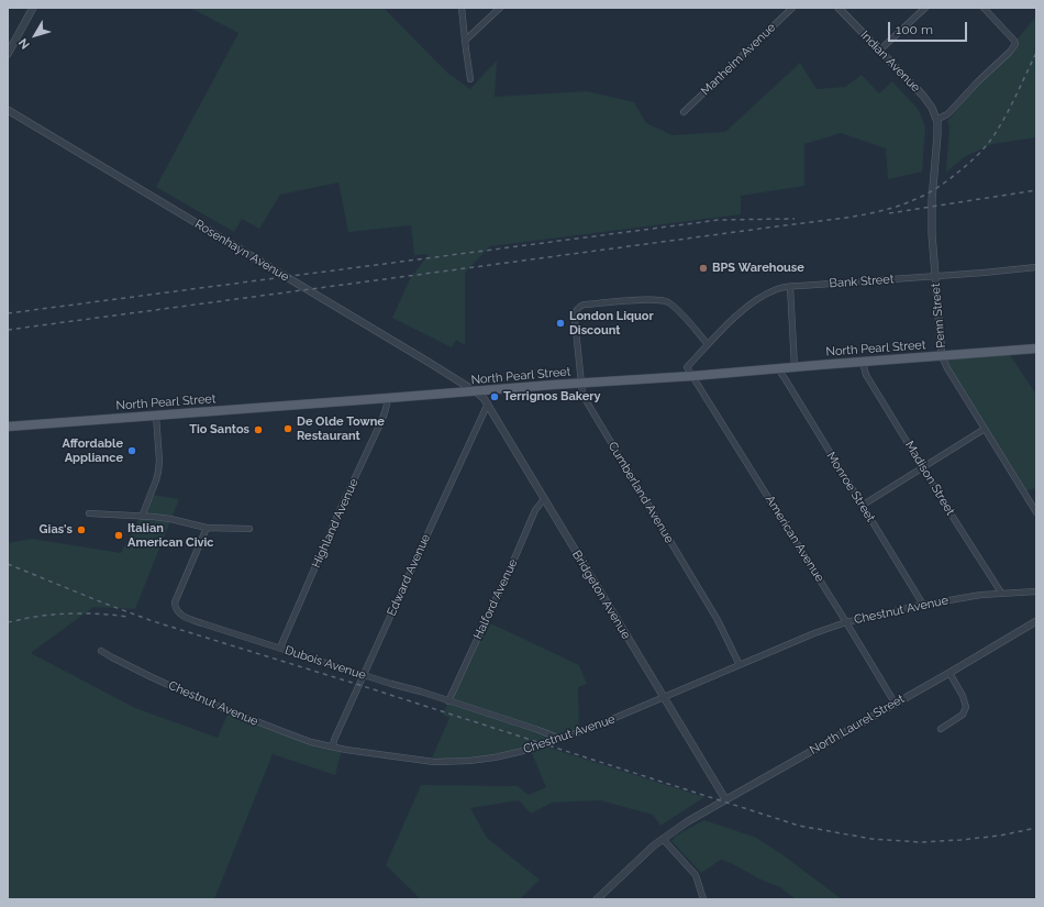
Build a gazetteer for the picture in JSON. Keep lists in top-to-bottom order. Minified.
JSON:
{"streets":{"main road":["North Pearl Street"],"street":["Manheim Avenue","Indian Avenue","Rosenhayn Avenue","Bank Street","Penn Street","Madison Street","Monroe Street","Cumberland Avenue","Highland Avenue","American Avenue","Edward Avenue","Bridgeton Avenue","Halford Avenue","Chestnut Avenue","Dubois Avenue","North Laurel Street"]},"crossings":[["Indian Avenue","Penn Street"],["Rosenhayn Avenue","North Pearl Street"],["Rosenhayn Avenue","Bridgeton Avenue"],["Bank Street","Penn Street"],["Bank Street","North Pearl Street"],["Bank Street","Cumberland Avenue"],["Bank Street","American Avenue"],["Penn Street","North Pearl Street"],["North Pearl Street","Madison Street"],["North Pearl Street","Monroe Street"],["North Pearl Street","Cumberland Avenue"],["North Pearl Street","Highland Avenue"],["North Pearl Street","American Avenue"],["North Pearl Street","Bridgeton Avenue"],["Madison Street","Chestnut Avenue"],["Monroe Street","Chestnut Avenue"],["Cumberland Avenue","Chestnut Avenue"],["Highland Avenue","Dubois Avenue"],["American Avenue","Chestnut Avenue"],["American Avenue","North Laurel Street"],["Edward Avenue","Bridgeton Avenue"],["Edward Avenue","Chestnut Avenue"],["Edward Avenue","Dubois Avenue"],["Bridgeton Avenue","Halford Avenue"],["Bridgeton Avenue","Chestnut Avenue"],["Bridgeton Avenue","North Laurel Street"],["Halford Avenue","Dubois Avenue"],["Chestnut Avenue","Dubois Avenue"]],"places":["BPS Warehouse","London Liquor Discount","Terrignos Bakery","De Olde Towne Restaurant","Tio Santos","Affordable Appliance","Gias's","Italian American Civic"],"scale_bar":"100 m","north":"bottom left"}
